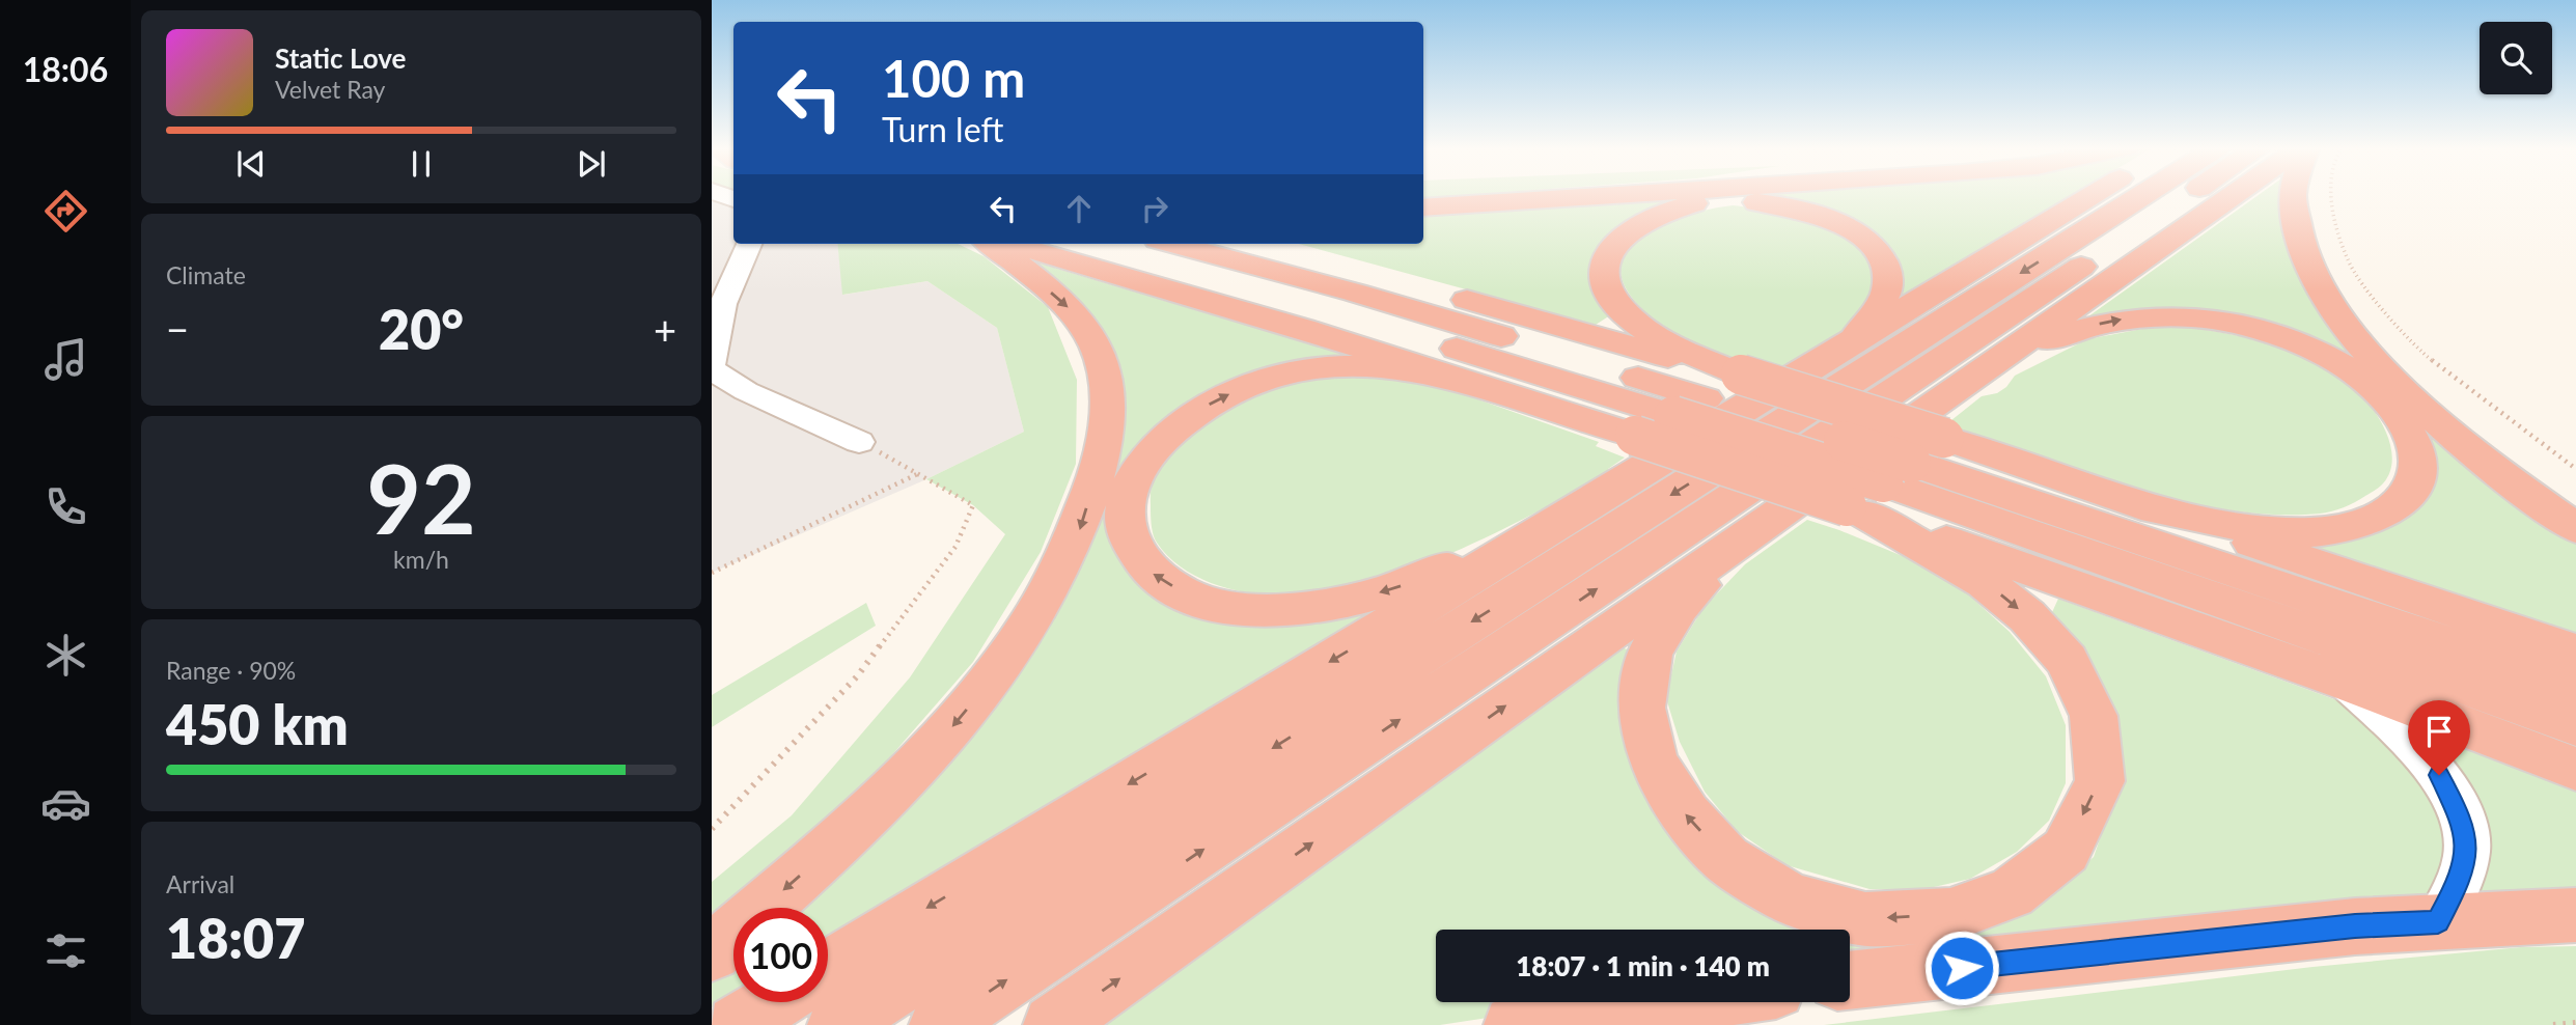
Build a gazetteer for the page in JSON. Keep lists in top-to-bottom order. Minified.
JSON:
{"page":{"tabs":"18:06","turn":["100 m","Turn left"],"song":["Static Love","Velvet Ray"],"tile":["Climate",["92","km/h"],["Range · 90%","450 km"],["Arrival","18:07"]],"heat":["−","20°","+"],"limit":"100","trip":"18:07 · 1 min · 140 m"}}
